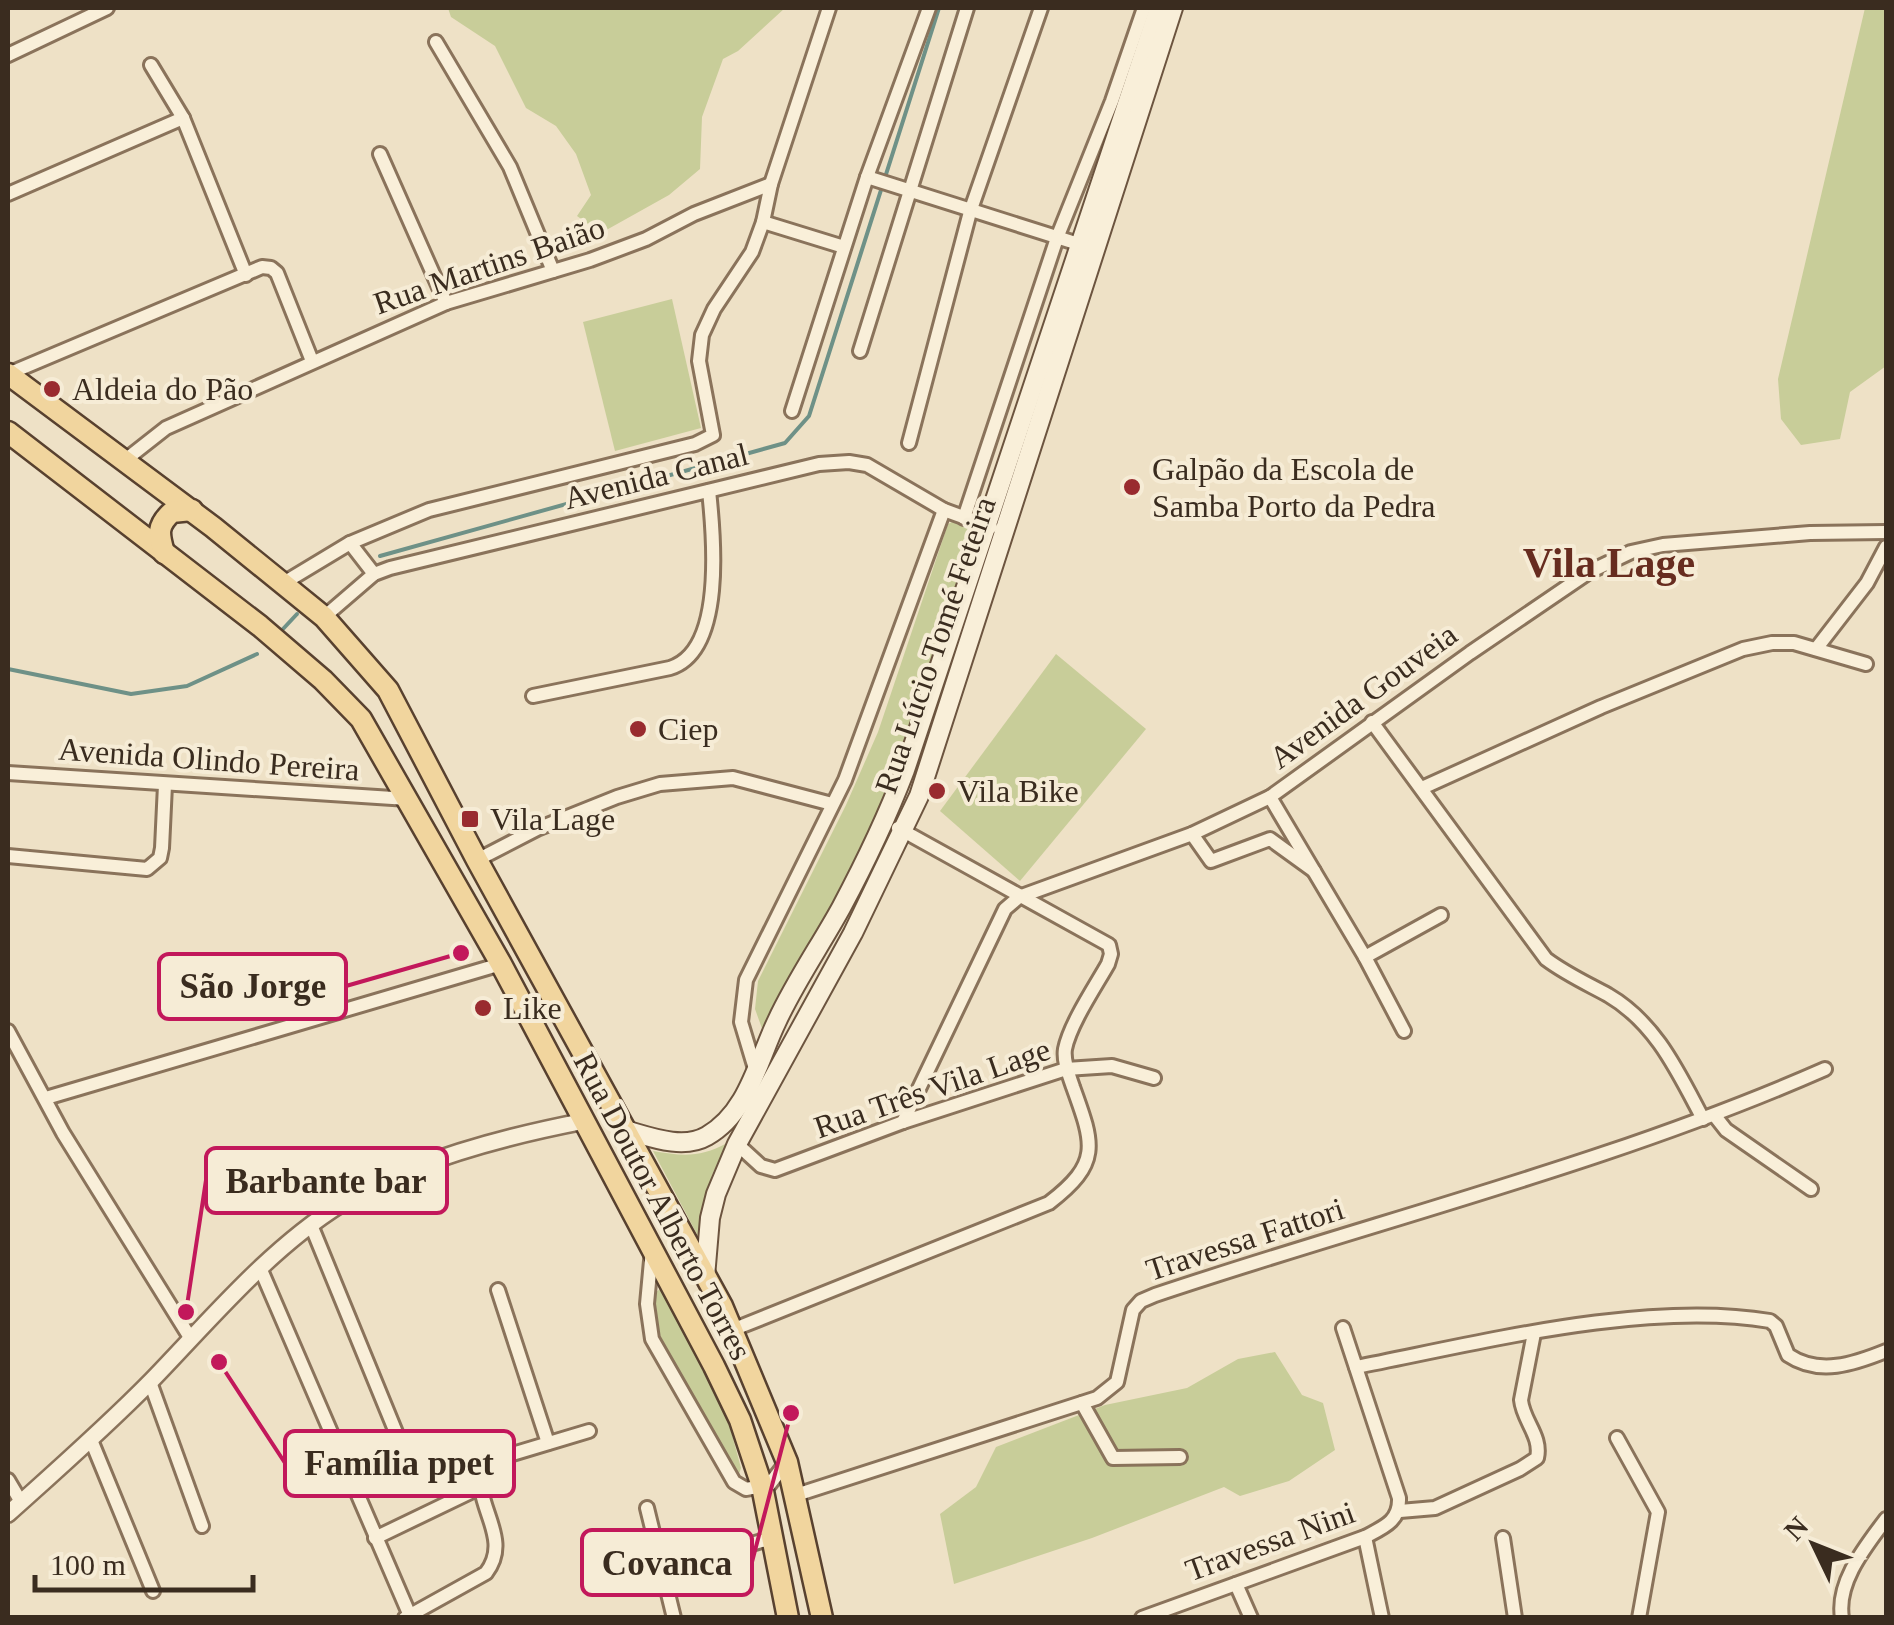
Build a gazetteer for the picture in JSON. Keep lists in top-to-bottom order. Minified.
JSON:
{"streets":{"main road":["Rua Lúcio Tomé Feteira","Rua Doutor Alberto Torres"],"street":["Rua Martins Baião","Avenida Canal","Avenida Gouveia","Avenida Olindo Pereira","Rua Três Vila Lage","Travessa Fattori","Travessa Nini"]},"crossings":[["Avenida Canal","Rua Lúcio Tomé Feteira"],["Rua Lúcio Tomé Feteira","Rua Três Vila Lage"],["Avenida Olindo Pereira","Rua Doutor Alberto Torres"]],"districts":["Vila Lage"],"places":{"other":["Aldeia do Pão","Galpão da Escola de Samba Porto da Pedra","Ciep","Vila Bike","São Jorge","Like","Barbante bar","Família ppet","Covanca"],"transit":["Vila Lage"]},"scale_bar":"100 m","north":"top left"}
